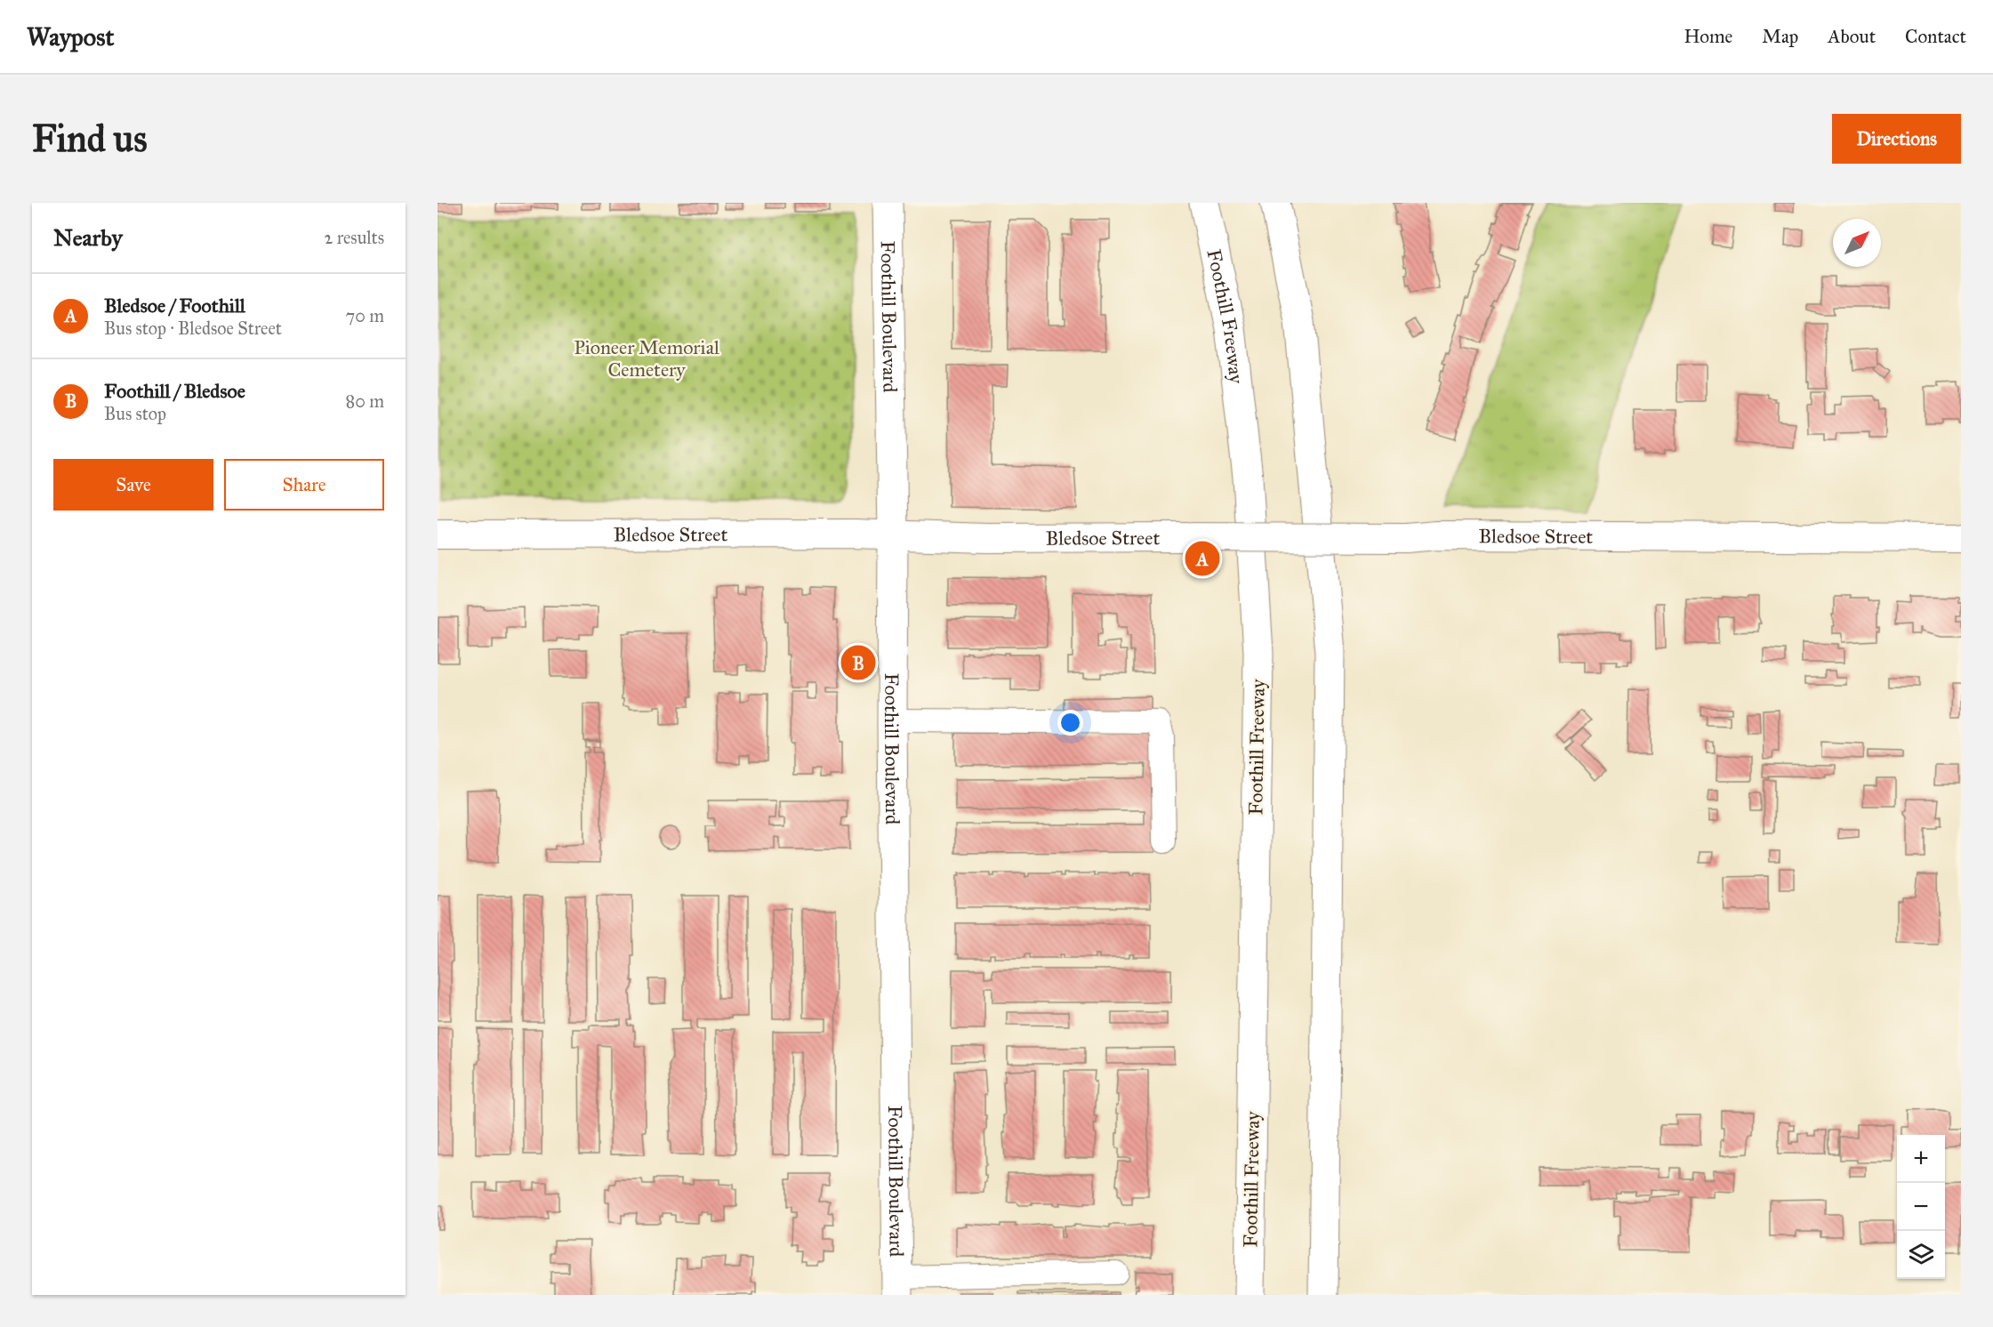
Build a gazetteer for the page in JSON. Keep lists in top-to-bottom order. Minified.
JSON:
{"streets":{"main road":["Foothill Boulevard","Foothill Freeway"],"street":["Bledsoe Street"]},"crossings":[["Foothill Boulevard","Bledsoe Street"]],"parks":["Pioneer Memorial Cemetery"],"north":"top right","page":{"header":"Waypost","nav":["Home","Map","About","Contact"],"buttons":["Directions",["Save","Share"]],"title":"Find us","heading":["Nearby","2 results"],"list":[{"mark":"A","name":"Bledsoe / Foothill","note":"Bus stop · Bledsoe Street","value":"70 m"},{"mark":"B","name":"Foothill / Bledsoe","note":"Bus stop","value":"80 m"}],"pins":["A","B"],"map_buttons":["+","−"]}}
